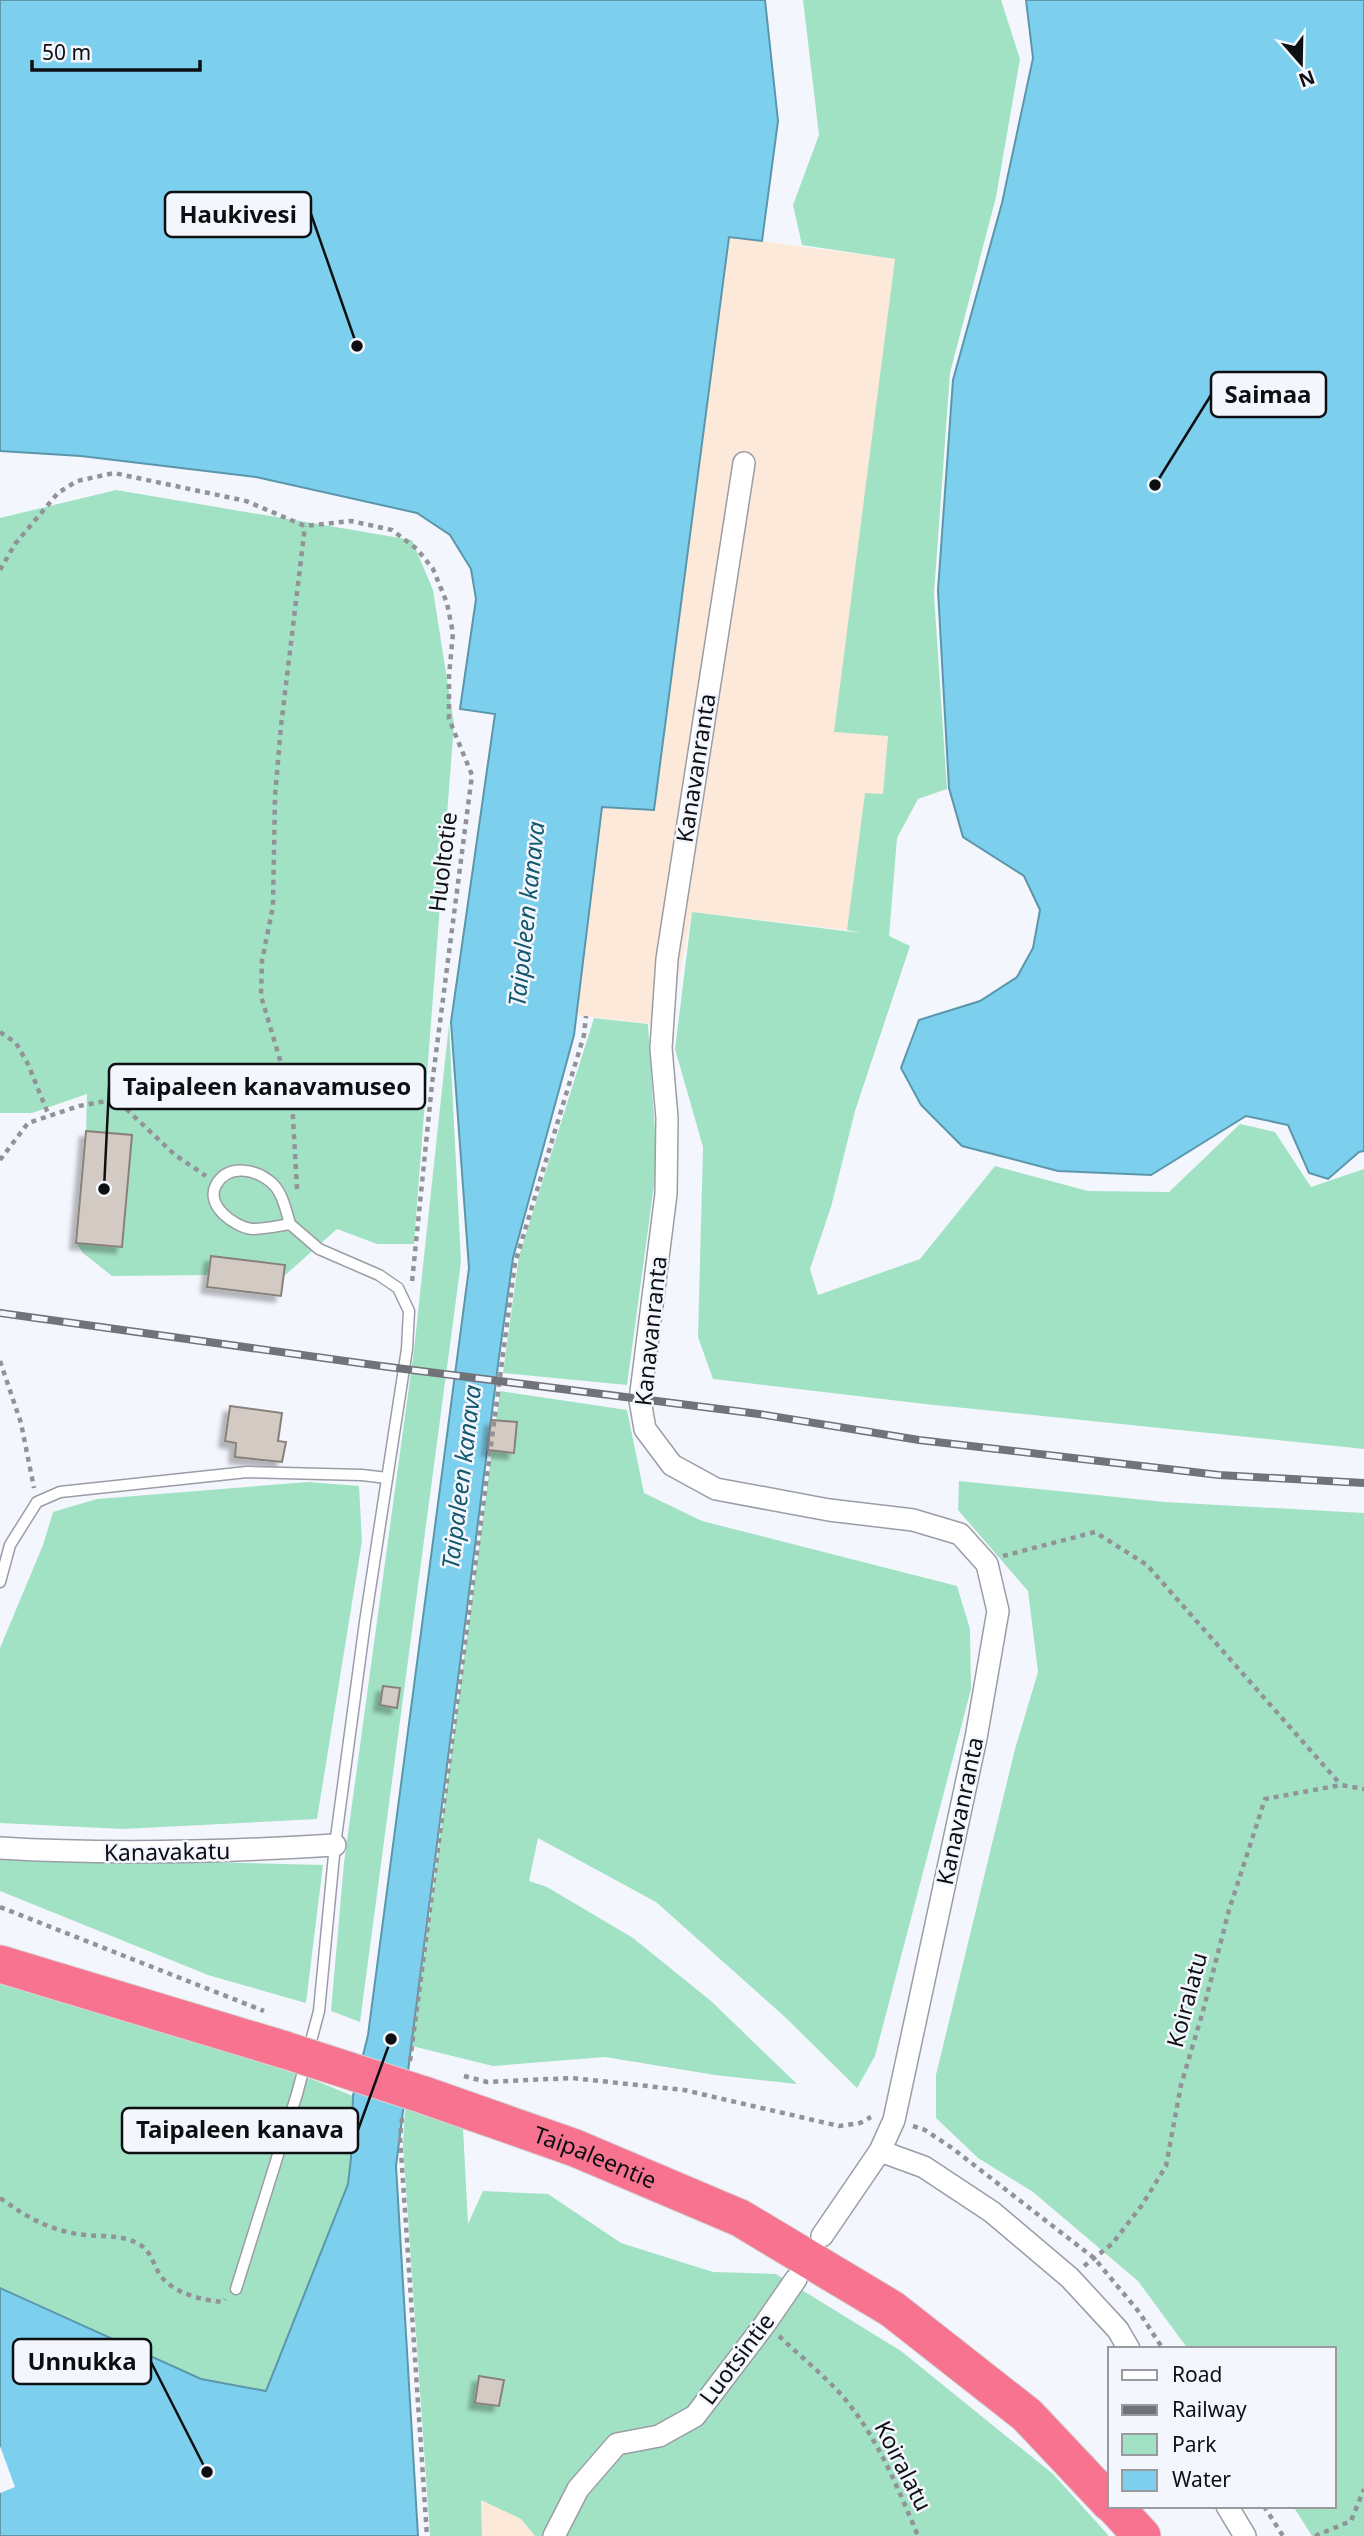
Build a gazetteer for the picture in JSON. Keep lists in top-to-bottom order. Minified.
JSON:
{"streets":{"highway":["Taipaleentie"],"street":["Kanavanranta","Kanavakatu","Luotsintie"],"path":["Huoltotie","Koiralatu"]},"crossings":[["Koiralatu","Luotsintie"]],"water":["Taipaleen kanava"],"places":["Haukivesi","Saimaa","Taipaleen kanavamuseo","Taipaleen kanava","Unnukka"],"legend":["Road","Railway","Park","Water"],"scale_bar":"50 m","north":"bottom"}
